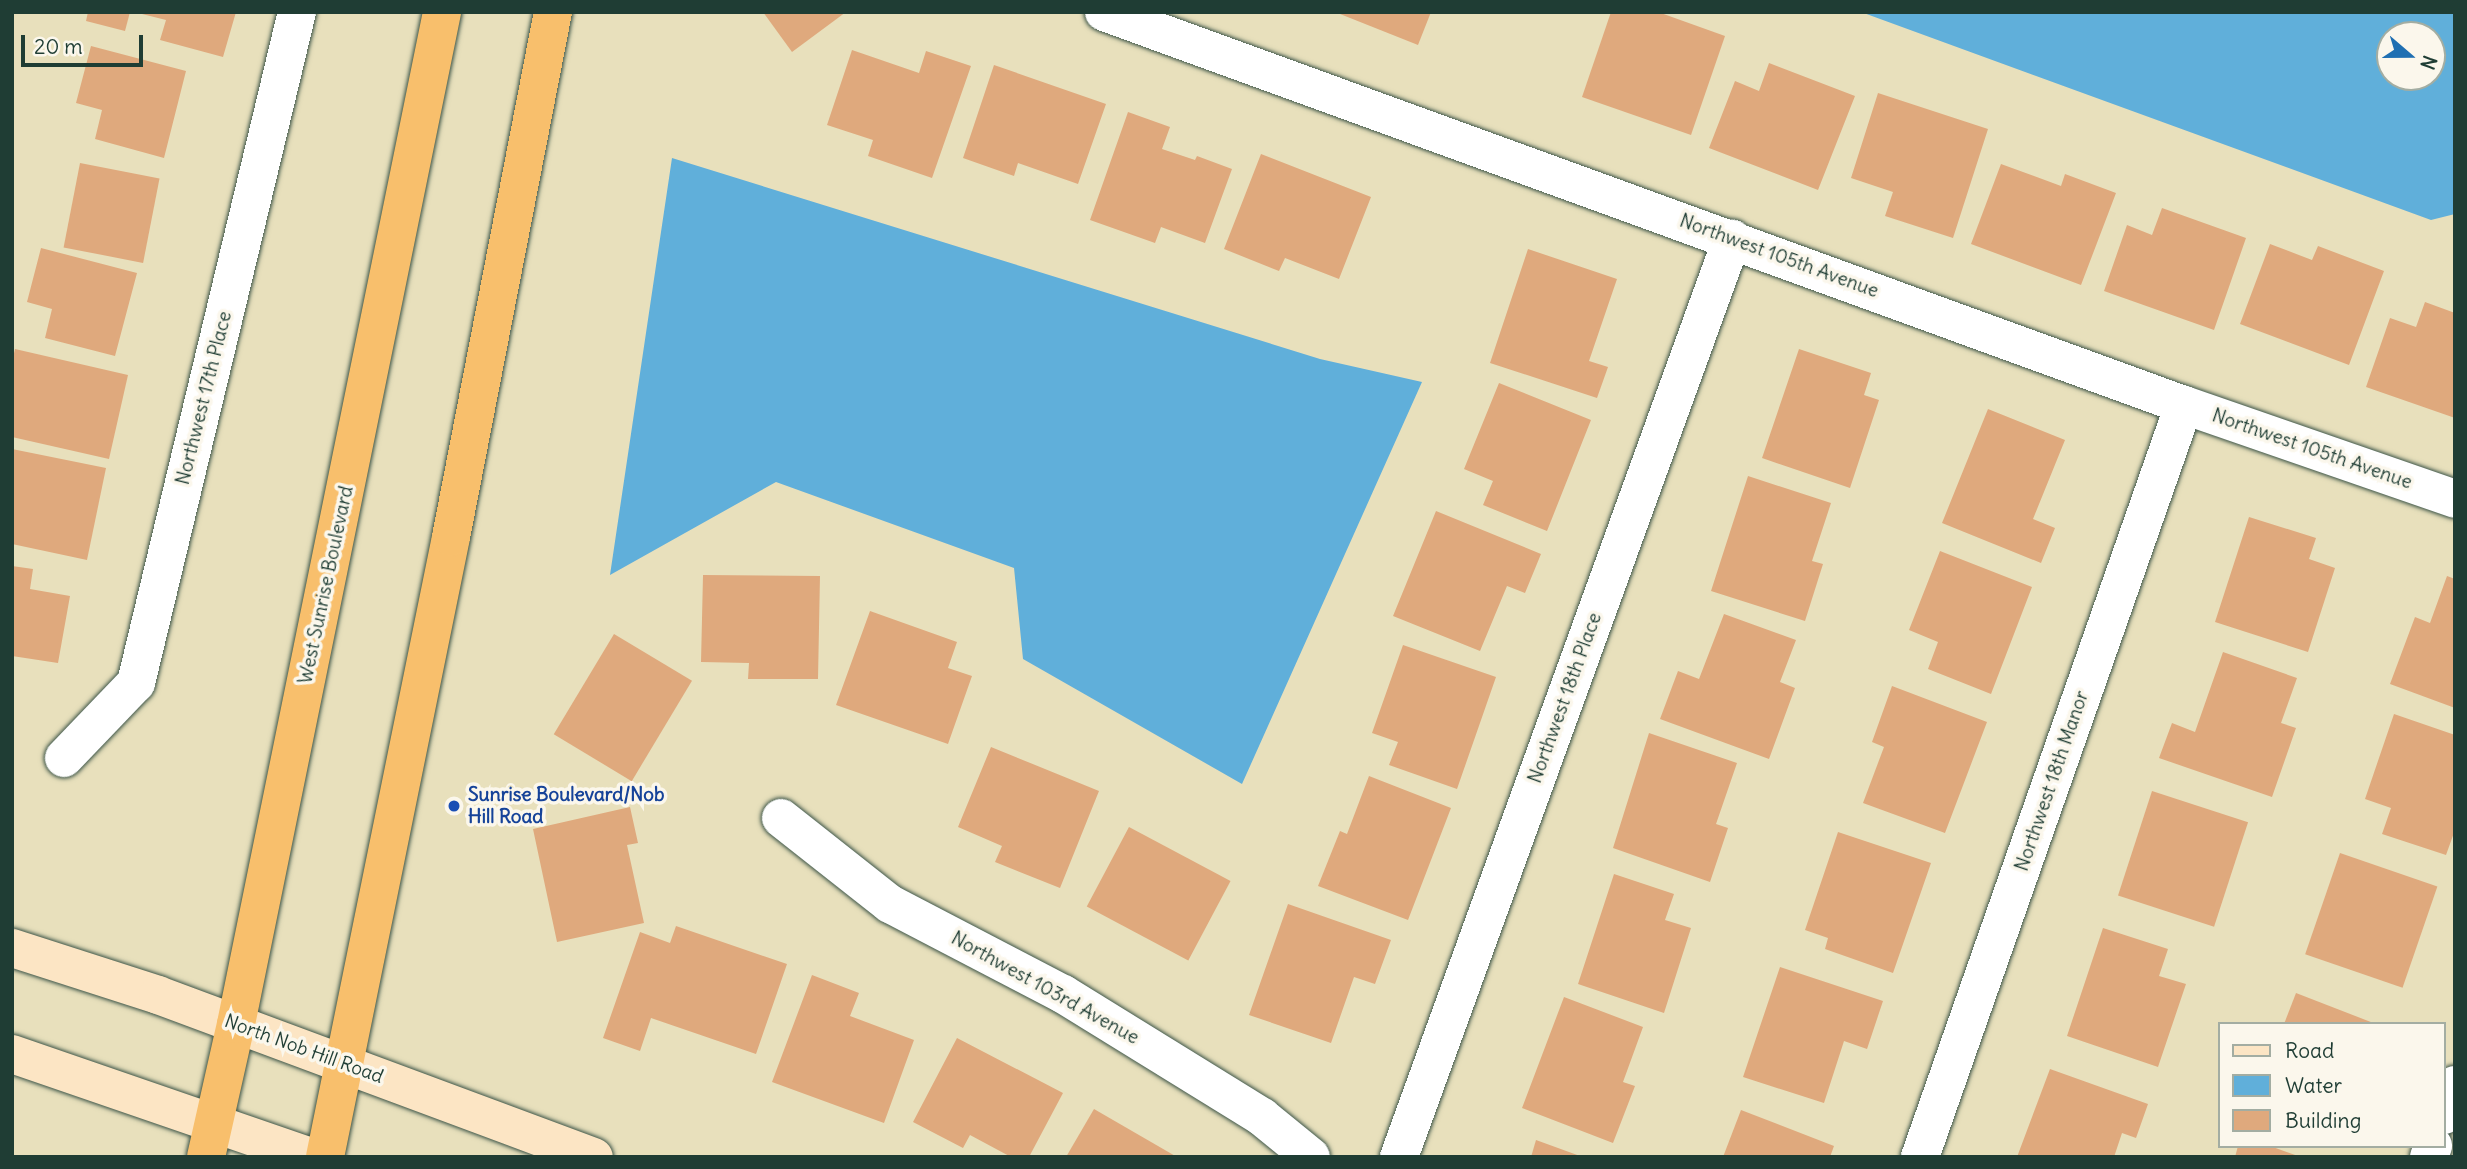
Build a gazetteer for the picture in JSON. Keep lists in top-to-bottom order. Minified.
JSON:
{"streets":{"highway":["West Sunrise Boulevard"],"main road":["North Nob Hill Road"],"street":["Northwest 105th Avenue","Northwest 17th Place","Northwest 18th Place","Northwest 18th Manor","Northwest 103rd Avenue"]},"crossings":[["Northwest 105th Avenue","Northwest 18th Place"],["Northwest 105th Avenue","Northwest 18th Manor"],["West Sunrise Boulevard","North Nob Hill Road"]],"places":["Sunrise Boulevard/Nob Hill Road"],"legend":["Road","Water","Building"],"scale_bar":"20 m","north":"right"}
